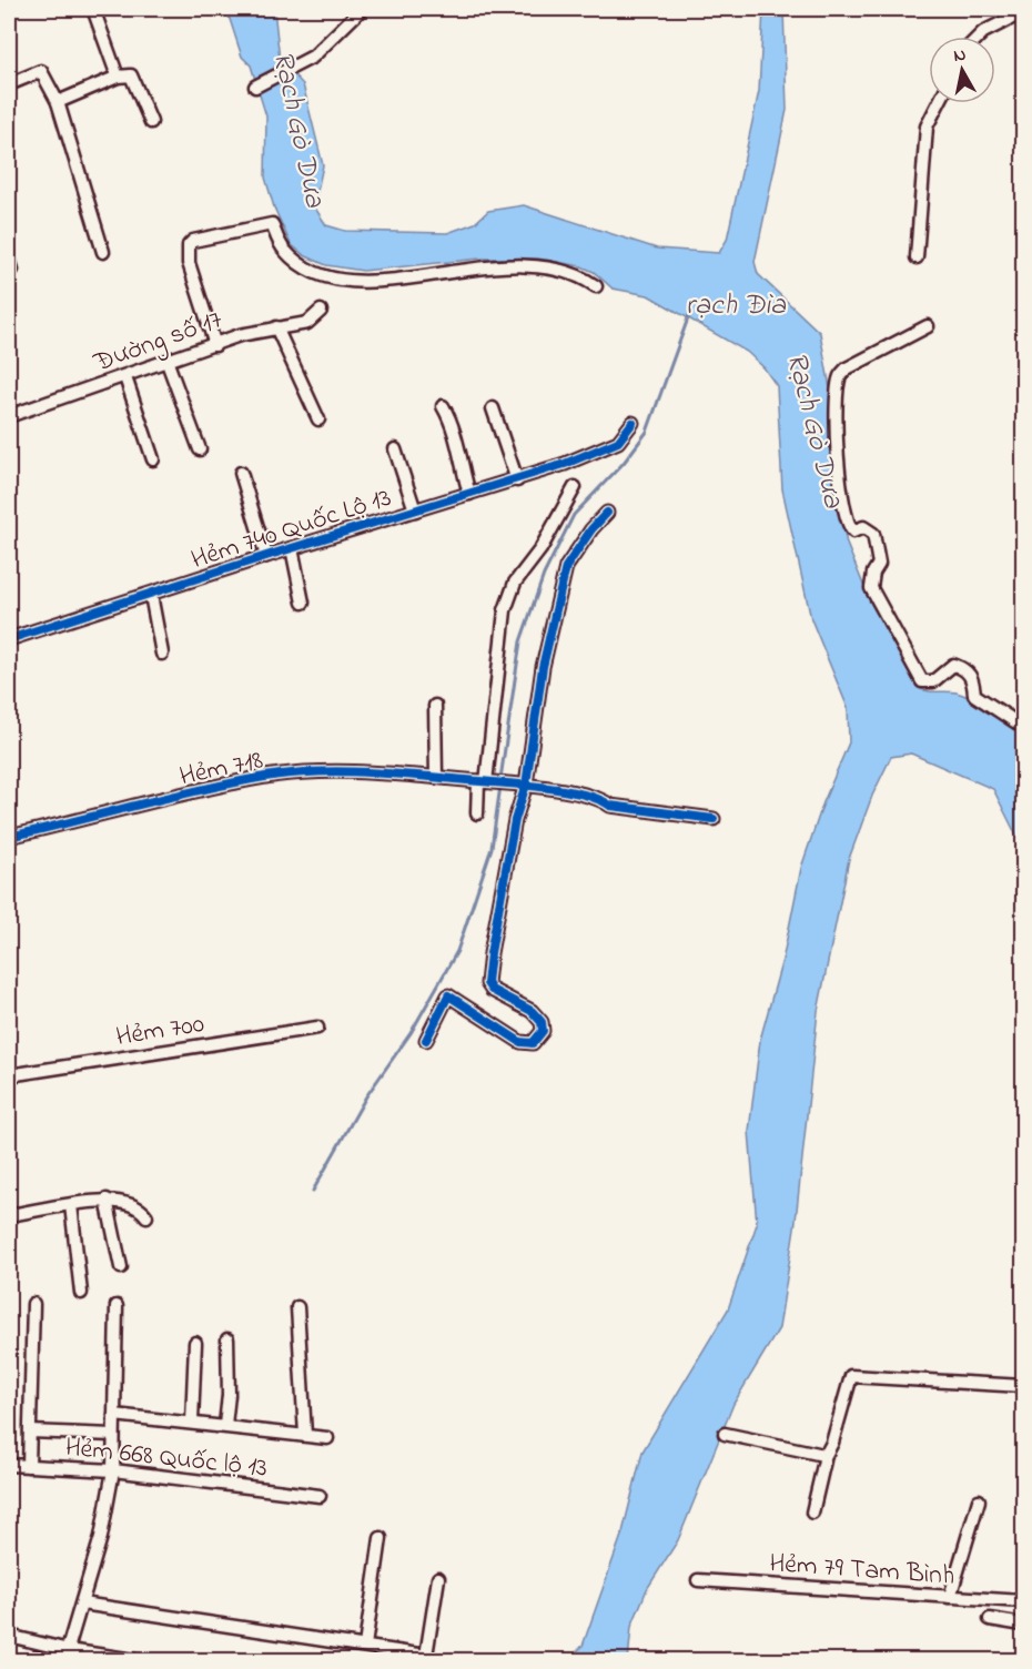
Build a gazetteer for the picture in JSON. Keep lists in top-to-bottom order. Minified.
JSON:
{"streets":{"street":["Đường số 17","Hẻm 740 Quốc Lộ 13","Hẻm 718","Hẻm 700","Hẻm 668 Quốc lộ 13","Hẻm 79 Tam Bình"]},"water":["Rạch Gò Dưa","rạch Đìa"],"north":"top"}
